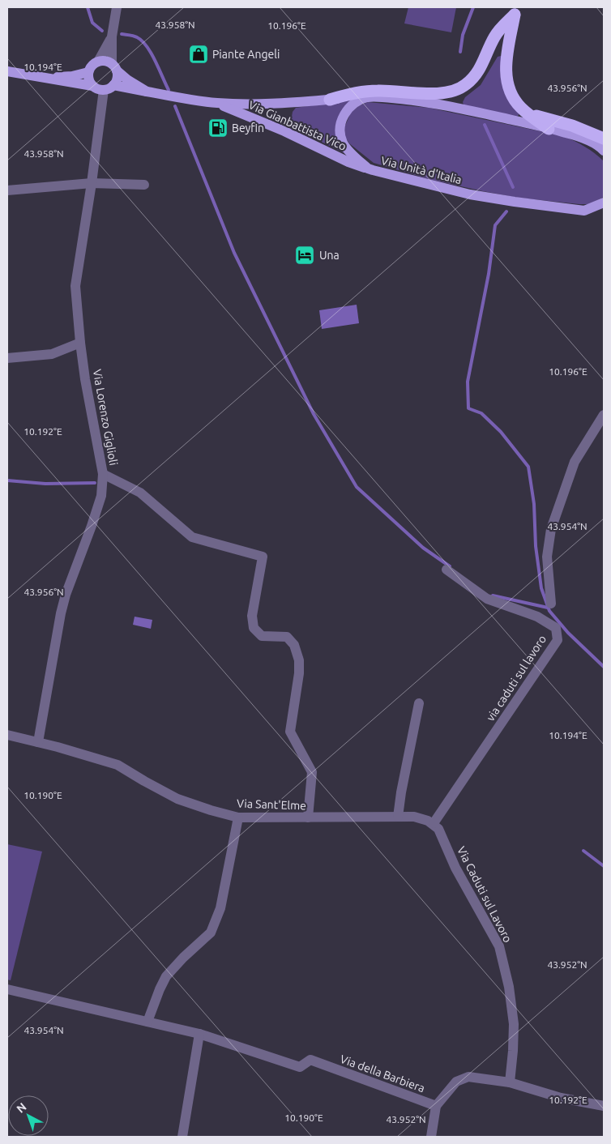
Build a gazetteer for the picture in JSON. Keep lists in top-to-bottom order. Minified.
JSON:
{"streets":{"main road":["Via Gianbattista Vico","Via Unità d'Italia"],"street":["Via Lorenzo Giglioli","via caduti sul lavoro","Via Sant'Elme","Via Caduti sul Lavoro","Via della Barbiera"]},"crossings":[["Via Gianbattista Vico","Via Unità d'Italia"],["Via Gianbattista Vico","Via Lorenzo Giglioli"],["Via Lorenzo Giglioli","Via Sant'Elme"],["via caduti sul lavoro","Via Sant'Elme"],["via caduti sul lavoro","Via Caduti sul Lavoro"],["Via Sant'Elme","Via Caduti sul Lavoro"]],"places":{"shop":["Piante Angeli"],"fuel station":["Beyfin"],"hotel":["Una"]},"north":"top left","coordinates":["43.958°N","10.196°E","10.194°E","43.956°N","10.192°E","43.954°N","10.190°E","43.952°N"]}
